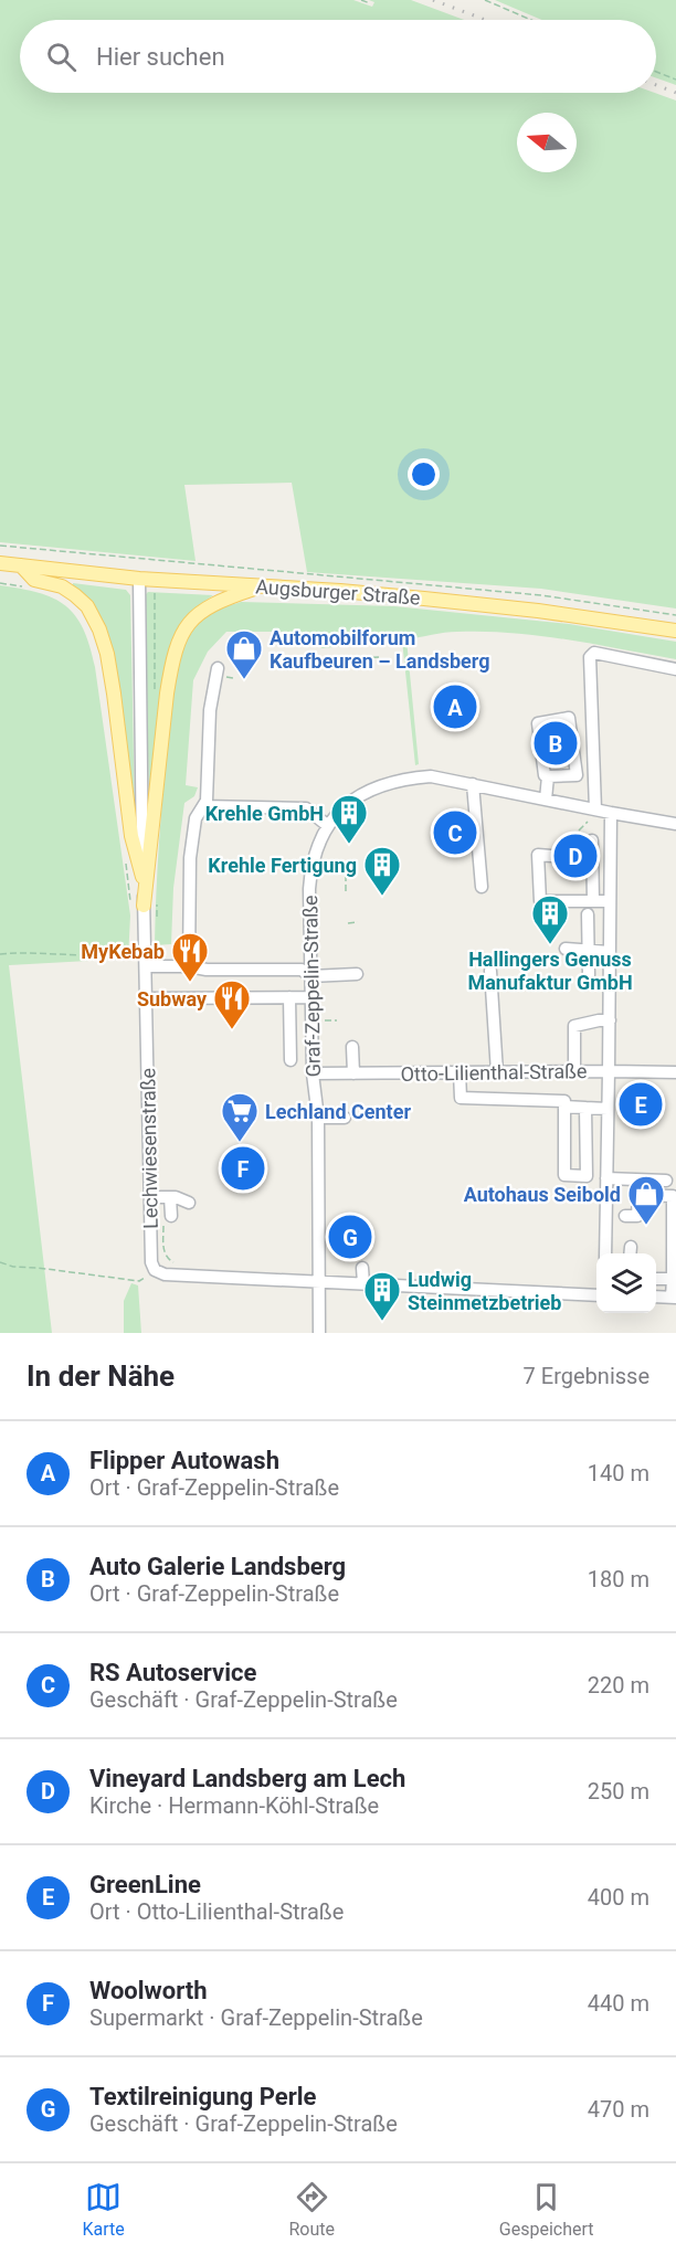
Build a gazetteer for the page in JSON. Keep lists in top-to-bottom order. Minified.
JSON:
{"streets":{"main road":["Augsburger Straße"],"street":["Graf-Zeppelin-Straße","Otto-Lilienthal-Straße","Lechwiesenstraße"]},"crossings":[["Augsburger Straße","Lechwiesenstraße"],["Graf-Zeppelin-Straße","Otto-Lilienthal-Straße"]],"places":{"shop":["Automobilforum Kaufbeuren – Landsberg","Autohaus Seibold"],"building":["Krehle GmbH","Krehle Fertigung","Hallingers Genuss Manufaktur GmbH","Ludwig Steinmetzbetrieb"],"restaurant":["MyKebab","Subway"],"supermarket":["Lechland Center"]},"north":"left","page":{"search":"Hier suchen","pins":["A","B","C","D","E","F","G"],"heading":["In der Nähe","7 Ergebnisse"],"list":[{"mark":"A","name":"Flipper Autowash","note":"Ort · Graf-Zeppelin-Straße","value":"140 m"},{"mark":"B","name":"Auto Galerie Landsberg","note":"Ort · Graf-Zeppelin-Straße","value":"180 m"},{"mark":"C","name":"RS Autoservice","note":"Geschäft · Graf-Zeppelin-Straße","value":"220 m"},{"mark":"D","name":"Vineyard Landsberg am Lech","note":"Kirche · Hermann-Köhl-Straße","value":"250 m"},{"mark":"E","name":"GreenLine","note":"Ort · Otto-Lilienthal-Straße","value":"400 m"},{"mark":"F","name":"Woolworth","note":"Supermarkt · Graf-Zeppelin-Straße","value":"440 m"},{"mark":"G","name":"Textilreinigung Perle","note":"Geschäft · Graf-Zeppelin-Straße","value":"470 m"}],"nav":["Karte","Route","Gespeichert"]}}
